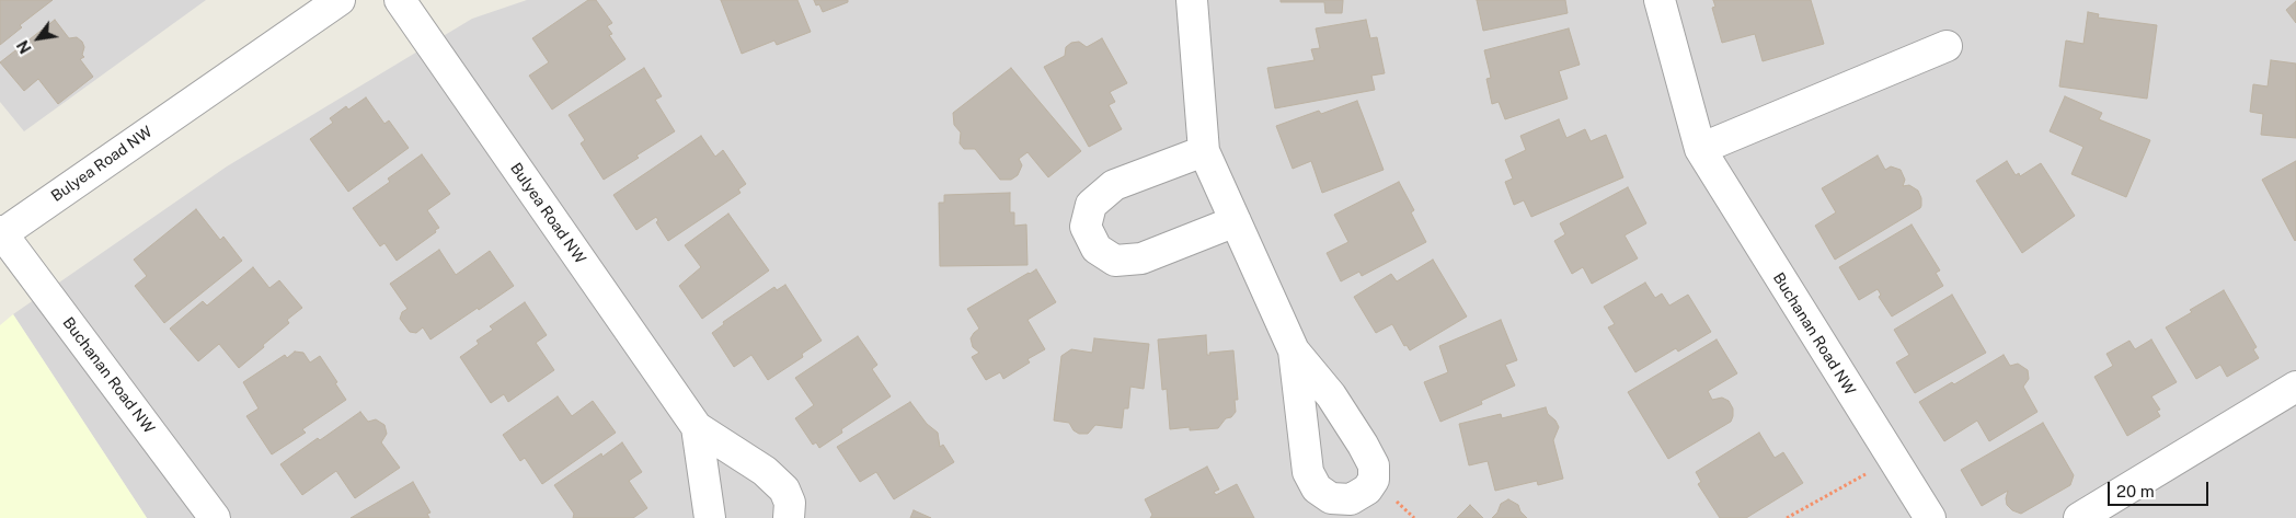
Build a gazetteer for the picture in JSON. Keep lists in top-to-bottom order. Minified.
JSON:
{"streets":{"street":["Bulyea Road NW","Buchanan Road NW"]},"crossings":[["Bulyea Road NW","Buchanan Road NW"]],"scale_bar":"20 m","north":"bottom left"}
